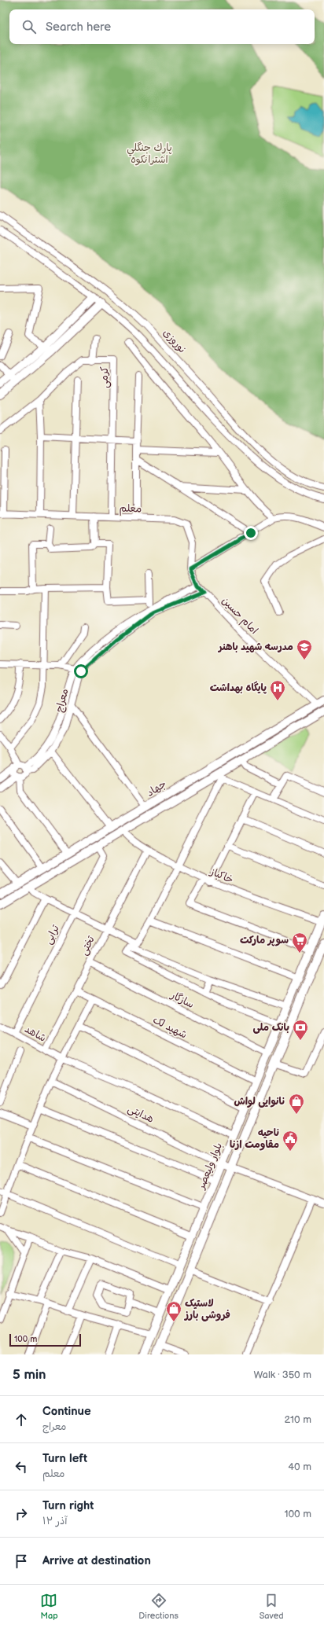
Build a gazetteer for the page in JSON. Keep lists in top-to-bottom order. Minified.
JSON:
{"streets":{"main road":["جهاد","بلوار ولیعصر"],"street":["نوروزی","کرمی","معلم","امام حسین","معراج","خاکباز","ترابی","تختی","سازگار","شهید لک","شاهد","هدایتی"]},"crossings":[["کرمی","معلم"],["معلم","امام حسین"],["معلم","معراج"],["امام حسین","معراج"],["امام حسین","جهاد"],["جهاد","خاکباز"],["جهاد","ترابی"],["خاکباز","تختی"],["خاکباز","بلوار ولیعصر"],["ترابی","شاهد"],["تختی","سازگار"],["تختی","شهید لک"],["تختی","شاهد"],["سازگار","بلوار ولیعصر"],["شهید لک","بلوار ولیعصر"],["شاهد","بلوار ولیعصر"],["هدایتی","بلوار ولیعصر"]],"parks":["پارك جنگلي اشترانكوه"],"places":{"school or university":["مدرسه شهید باهنر"],"hospital":["پایگاه بهداشت"],"supermarket":["سوپر مارکت"],"bank":["بانک ملی"],"shop":["نانوایی لواش","لاستیک فروشی بارز"],"public building":["ناحیه مقاومت ازنا"]},"scale_bar":"100 m","page":{"search":"Search here","scale":"100 m","heading":["5 min","Walk · 350 m"],"list":[["Continue","معراج","210 m"],["Turn left","معلم","40 m"],["Turn right","۱۲ آذر","100 m"],"Arrive at destination"],"nav":["Map","Directions","Saved"]}}
